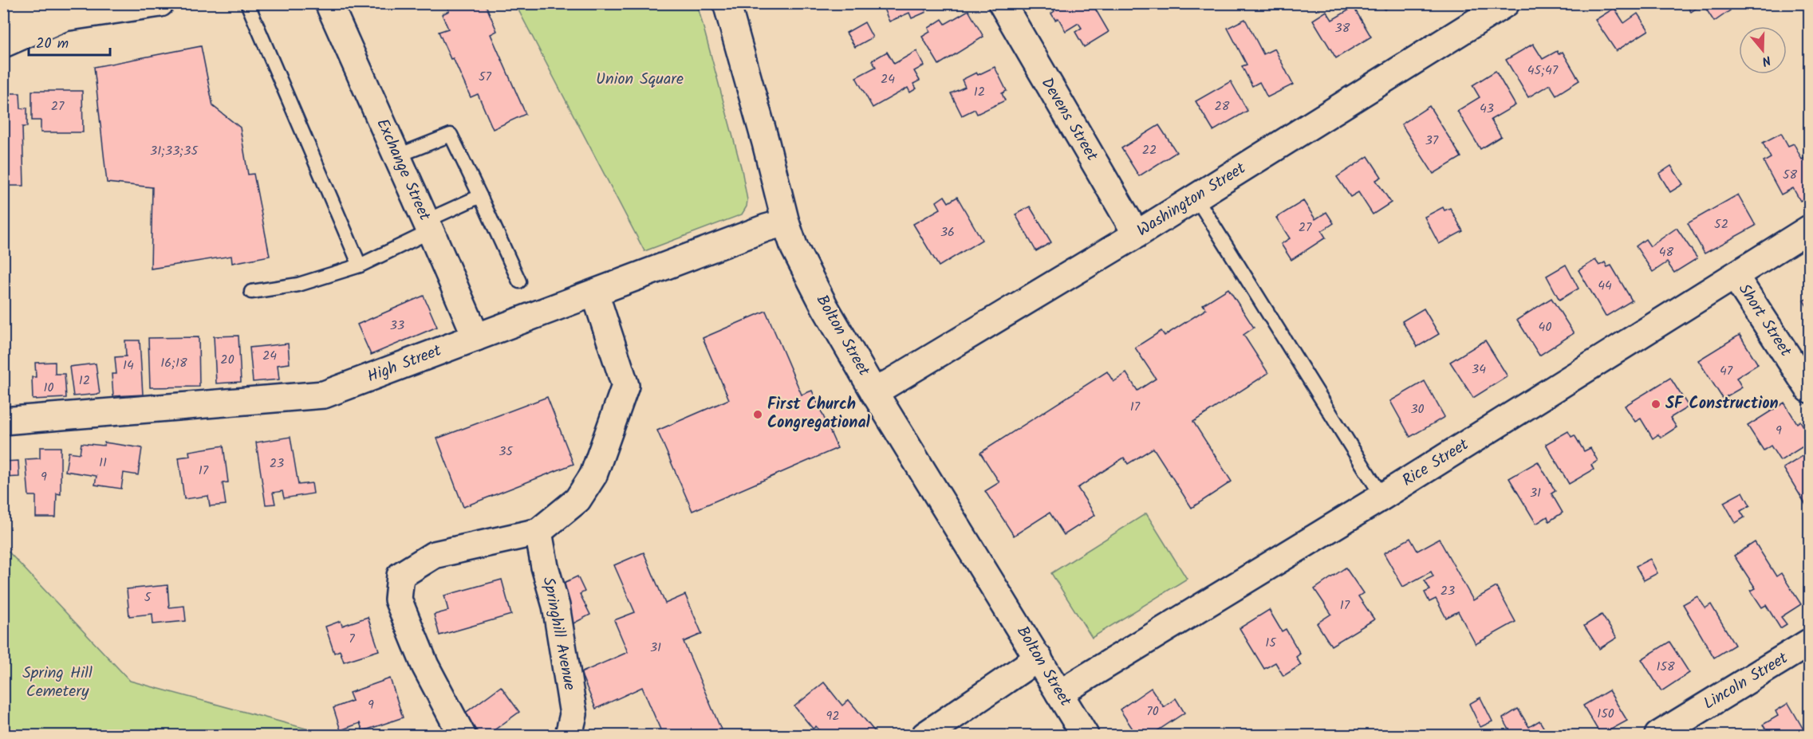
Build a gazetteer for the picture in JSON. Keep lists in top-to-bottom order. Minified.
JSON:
{"streets":{"street":["Devens Street","Exchange Street","Washington Street","Short Street","Bolton Street","High Street","Rice Street","Springhill Avenue","Lincoln Street"]},"crossings":[["Devens Street","Washington Street"],["Exchange Street","High Street"],["Washington Street","Bolton Street"],["Short Street","Rice Street"],["Bolton Street","High Street"],["Bolton Street","Rice Street"]],"parks":["Union Square","Spring Hill Cemetery"],"places":["SF Construction","First Church Congregational"],"house_numbers":["38","45;47","57","24","12","27","28","43","37","22","31;33;35","58","52","27","36","48","44","33","40","24","20","16;18","14","34","47","12","10","17","30","9","35","11","23","17","9","31","23","5","17","7","15","31","158","9","70","150","92"],"scale_bar":"20 m","north":"bottom"}
